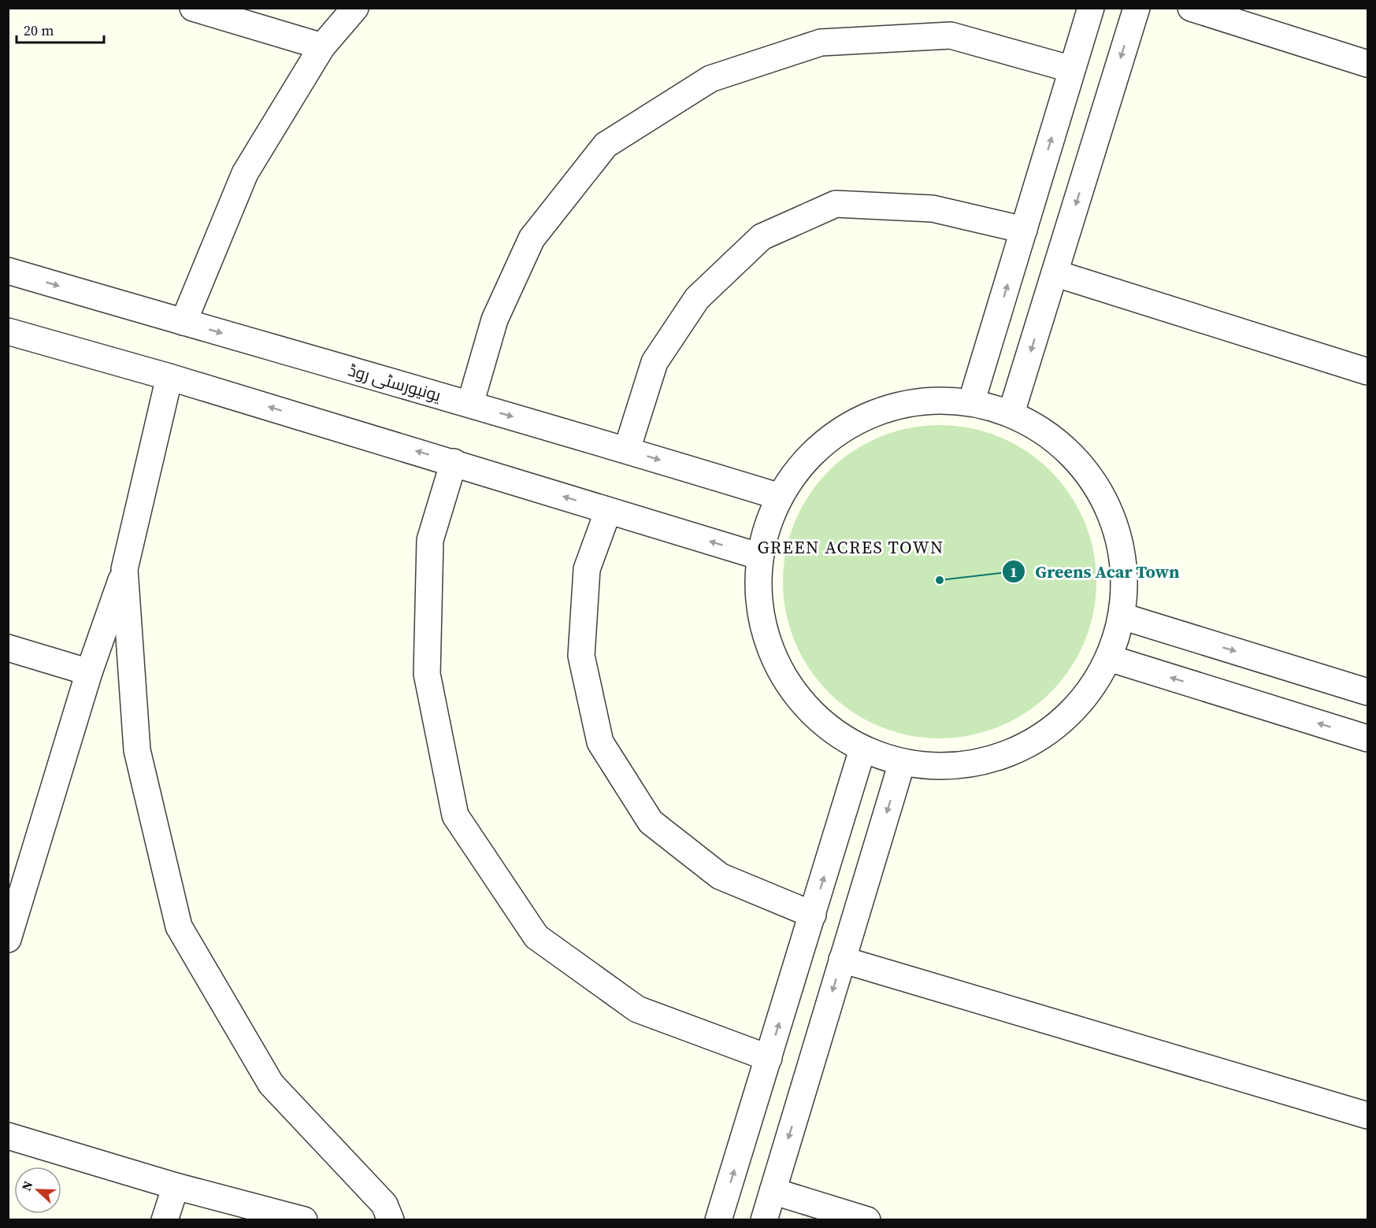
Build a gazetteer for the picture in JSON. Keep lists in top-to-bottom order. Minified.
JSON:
{"streets":{"street":["یونیورسٹی روڈ"]},"districts":["GREEN ACRES TOWN"],"places":["Greens Acar Town"],"scale_bar":"20 m","north":"left"}
